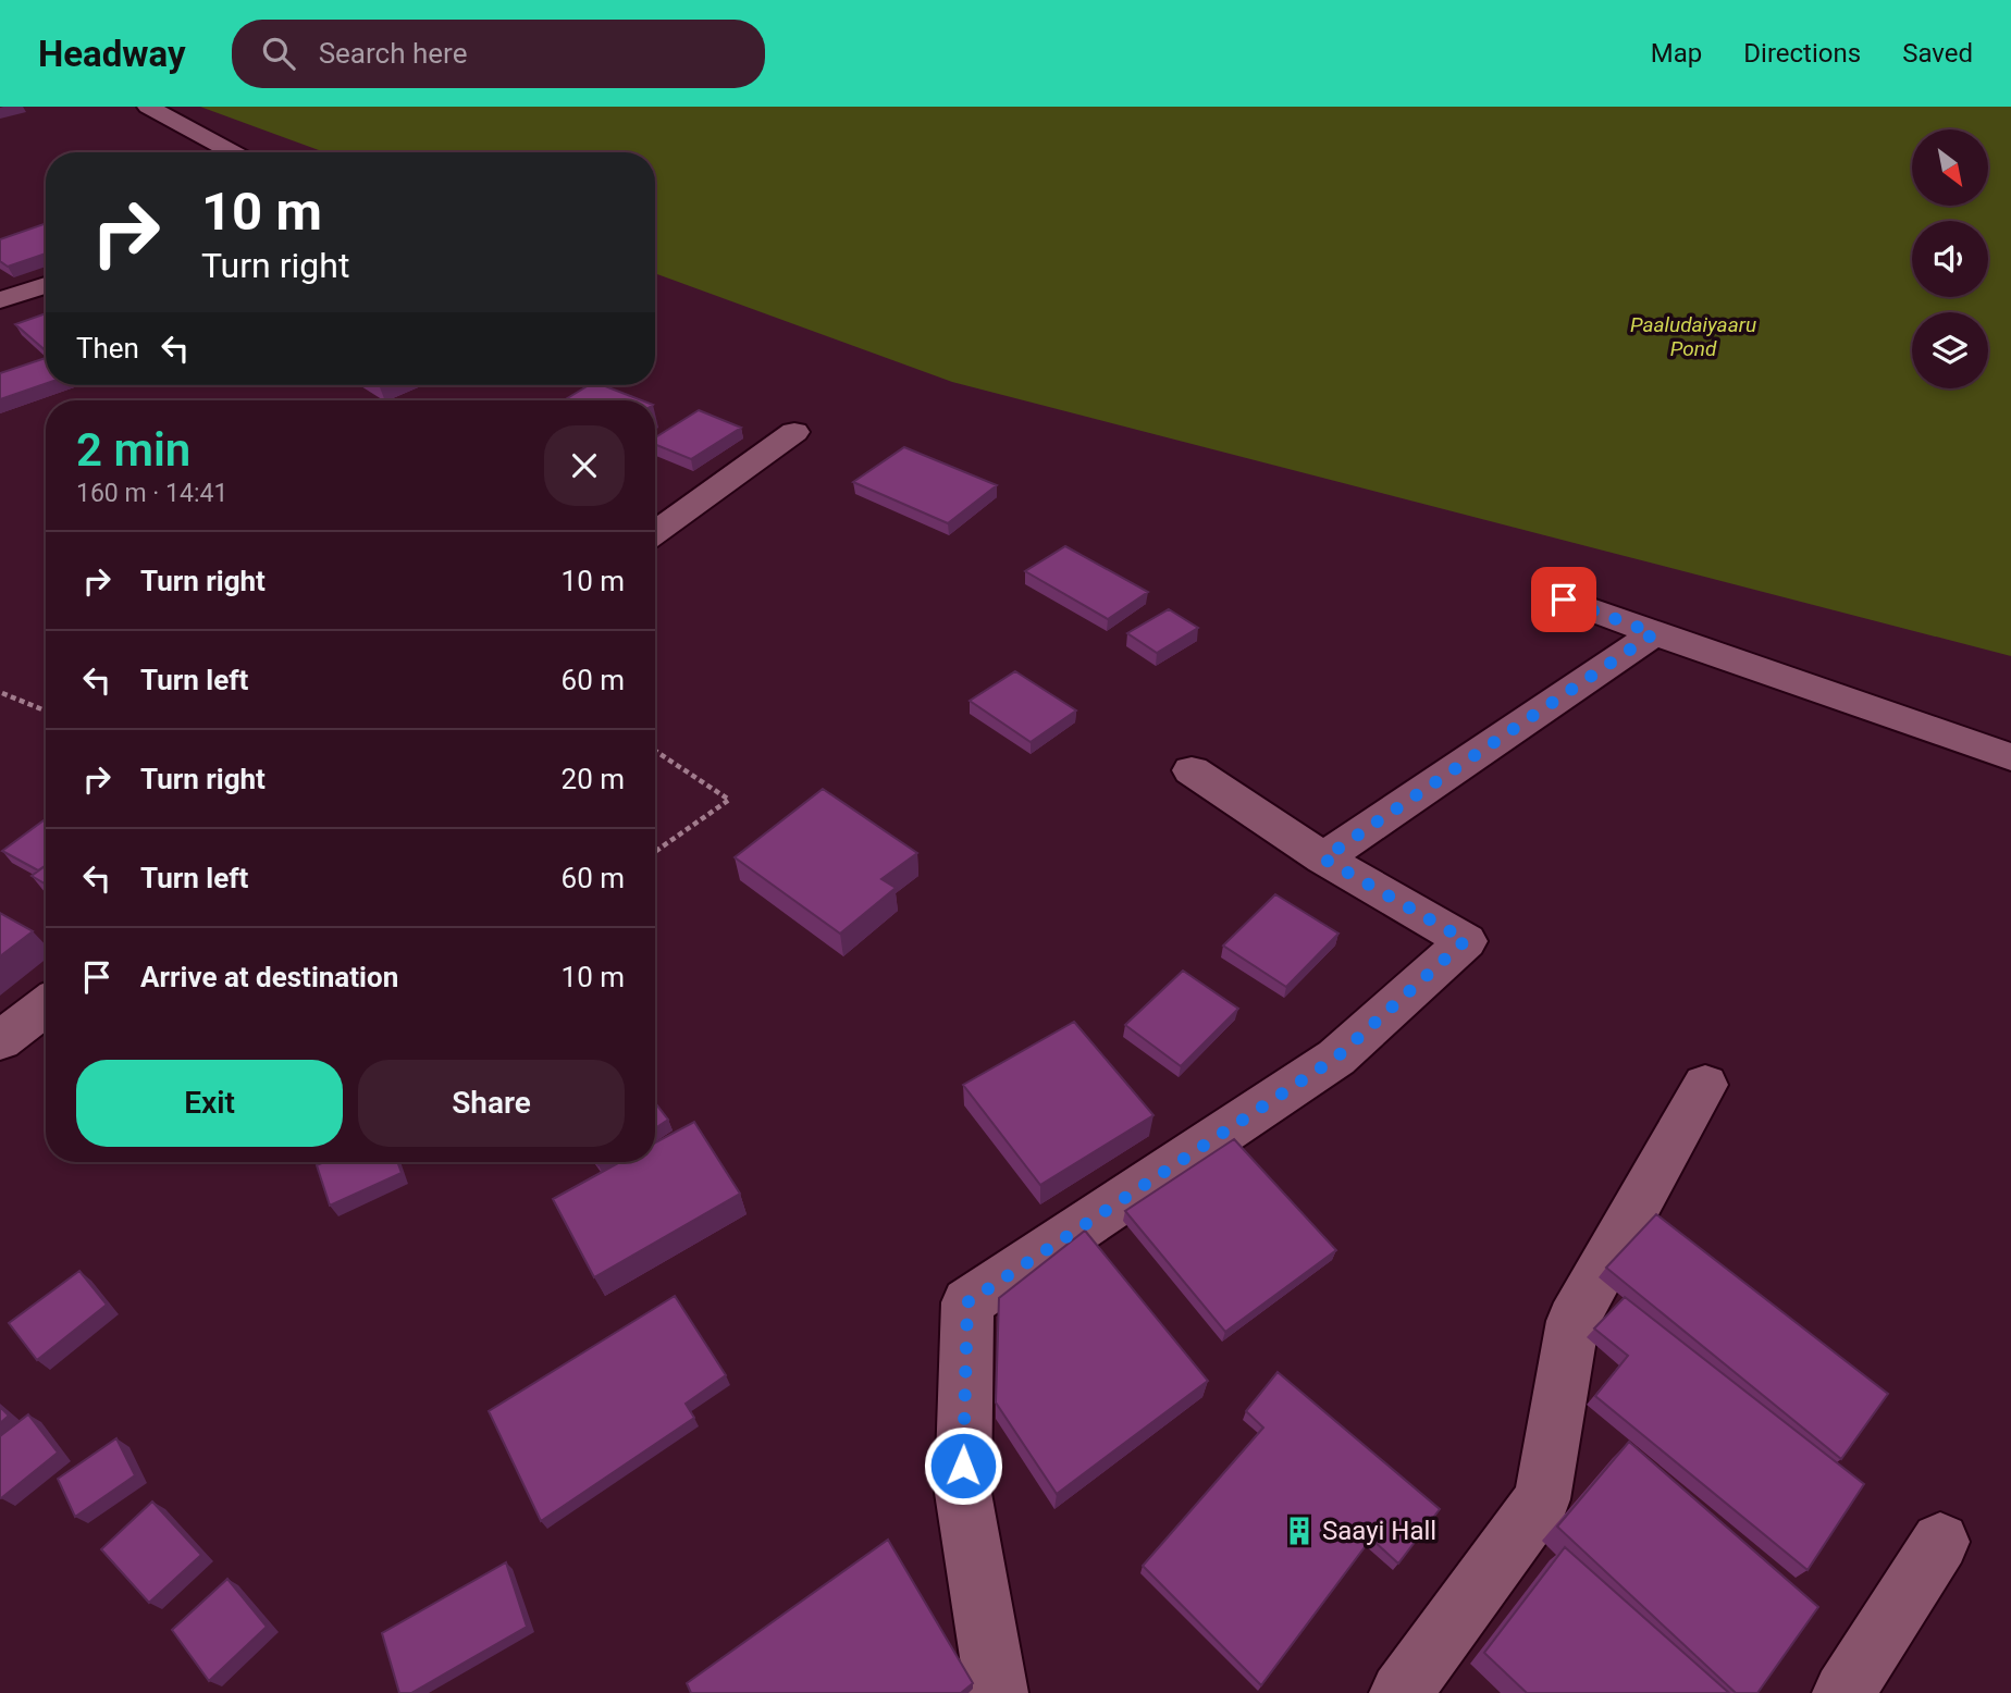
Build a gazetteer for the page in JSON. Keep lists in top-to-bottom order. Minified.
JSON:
{"water":["Paaludaiyaaru Pond"],"places":{"building":["Saayi Hall"]},"north":"bottom right","page":{"header":"Headway","search":"Search here","nav":["Map","Directions","Saved"],"turn":["10 m","Turn right"],"then":"Then","heading":["2 min","160 m · 14:41"],"list":[{"name":"Turn right","value":"10 m"},{"name":"Turn left","value":"60 m"},{"name":"Turn right","value":"20 m"},{"name":"Turn left","value":"60 m"},{"name":"Arrive at destination","value":"10 m"}],"buttons":["Exit","Share"]}}
